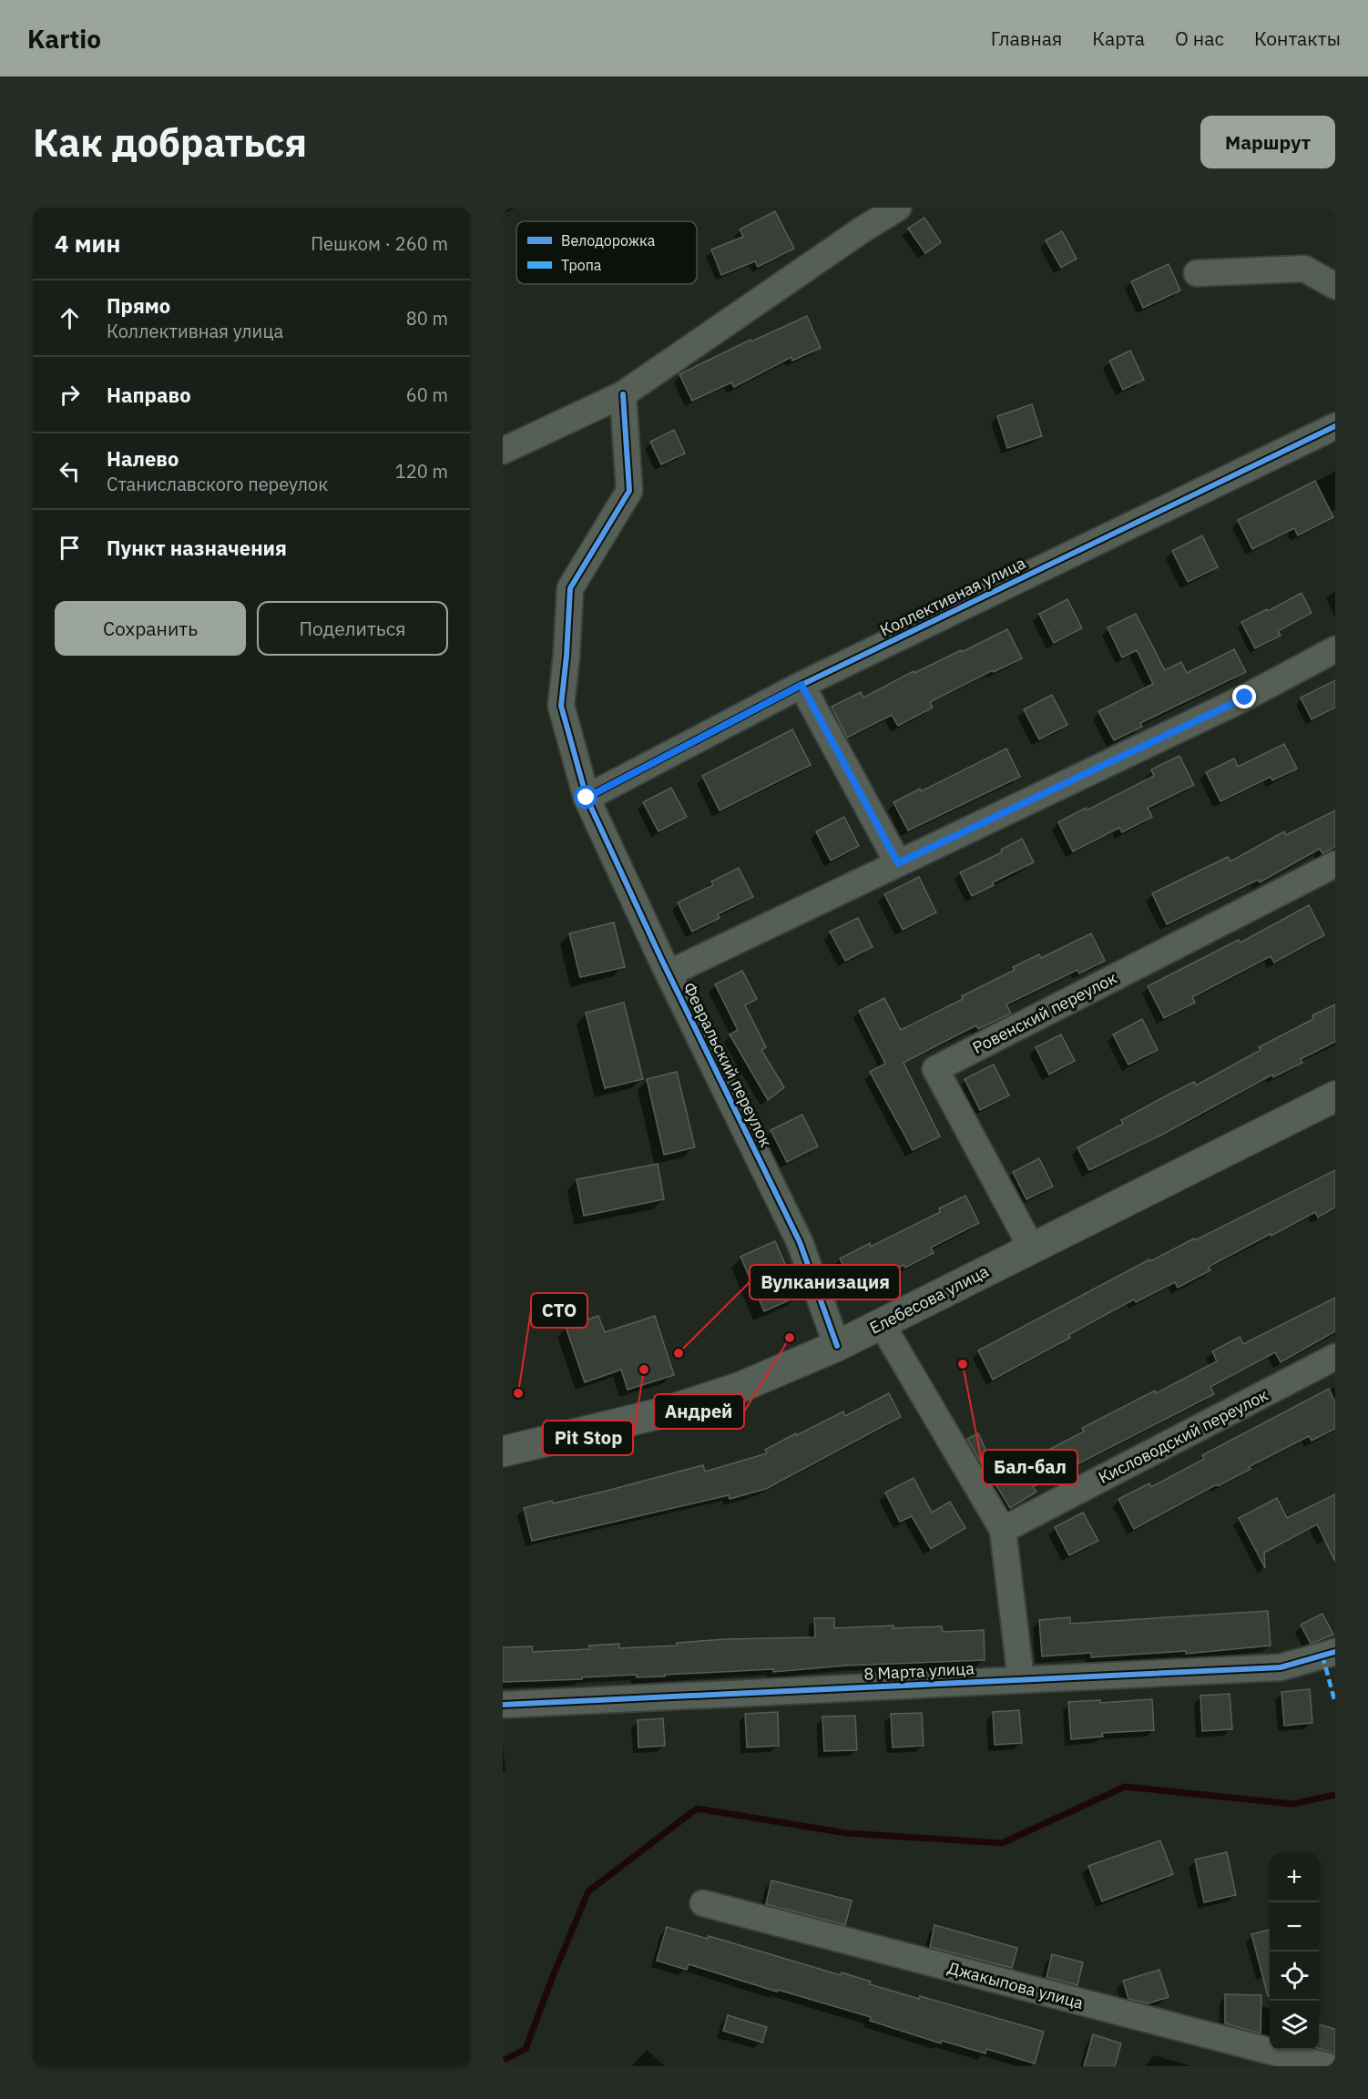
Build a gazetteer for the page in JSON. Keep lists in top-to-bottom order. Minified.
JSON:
{"streets":{"main road":["Елебесова улица"],"street":["Коллективная улица","Ровенский переулок","Февральский переулок","Кисловодский переулок","8 Марта улица","Джакыпова улица"]},"crossings":[["Коллективная улица","Февральский переулок"],["Ровенский переулок","Елебесова улица"],["Февральский переулок","Елебесова улица"]],"places":["Андрей","Вулканизация","Бал-бал","Pit Stop","СТО"],"legend":["Велодорожка","Тропа"],"page":{"header":"Kartio","nav":["Главная","Карта","О нас","Контакты"],"buttons":["Маршрут",["Сохранить","Поделиться"]],"title":"Как добраться","heading":["4 мин","Пешком · 260 m"],"list":[["Прямо","Коллективная улица","80 m"],["Направо","60 m"],["Налево","Станиславского переулок","120 m"],"Пункт назначения"],"map_buttons":["+","−"]}}
